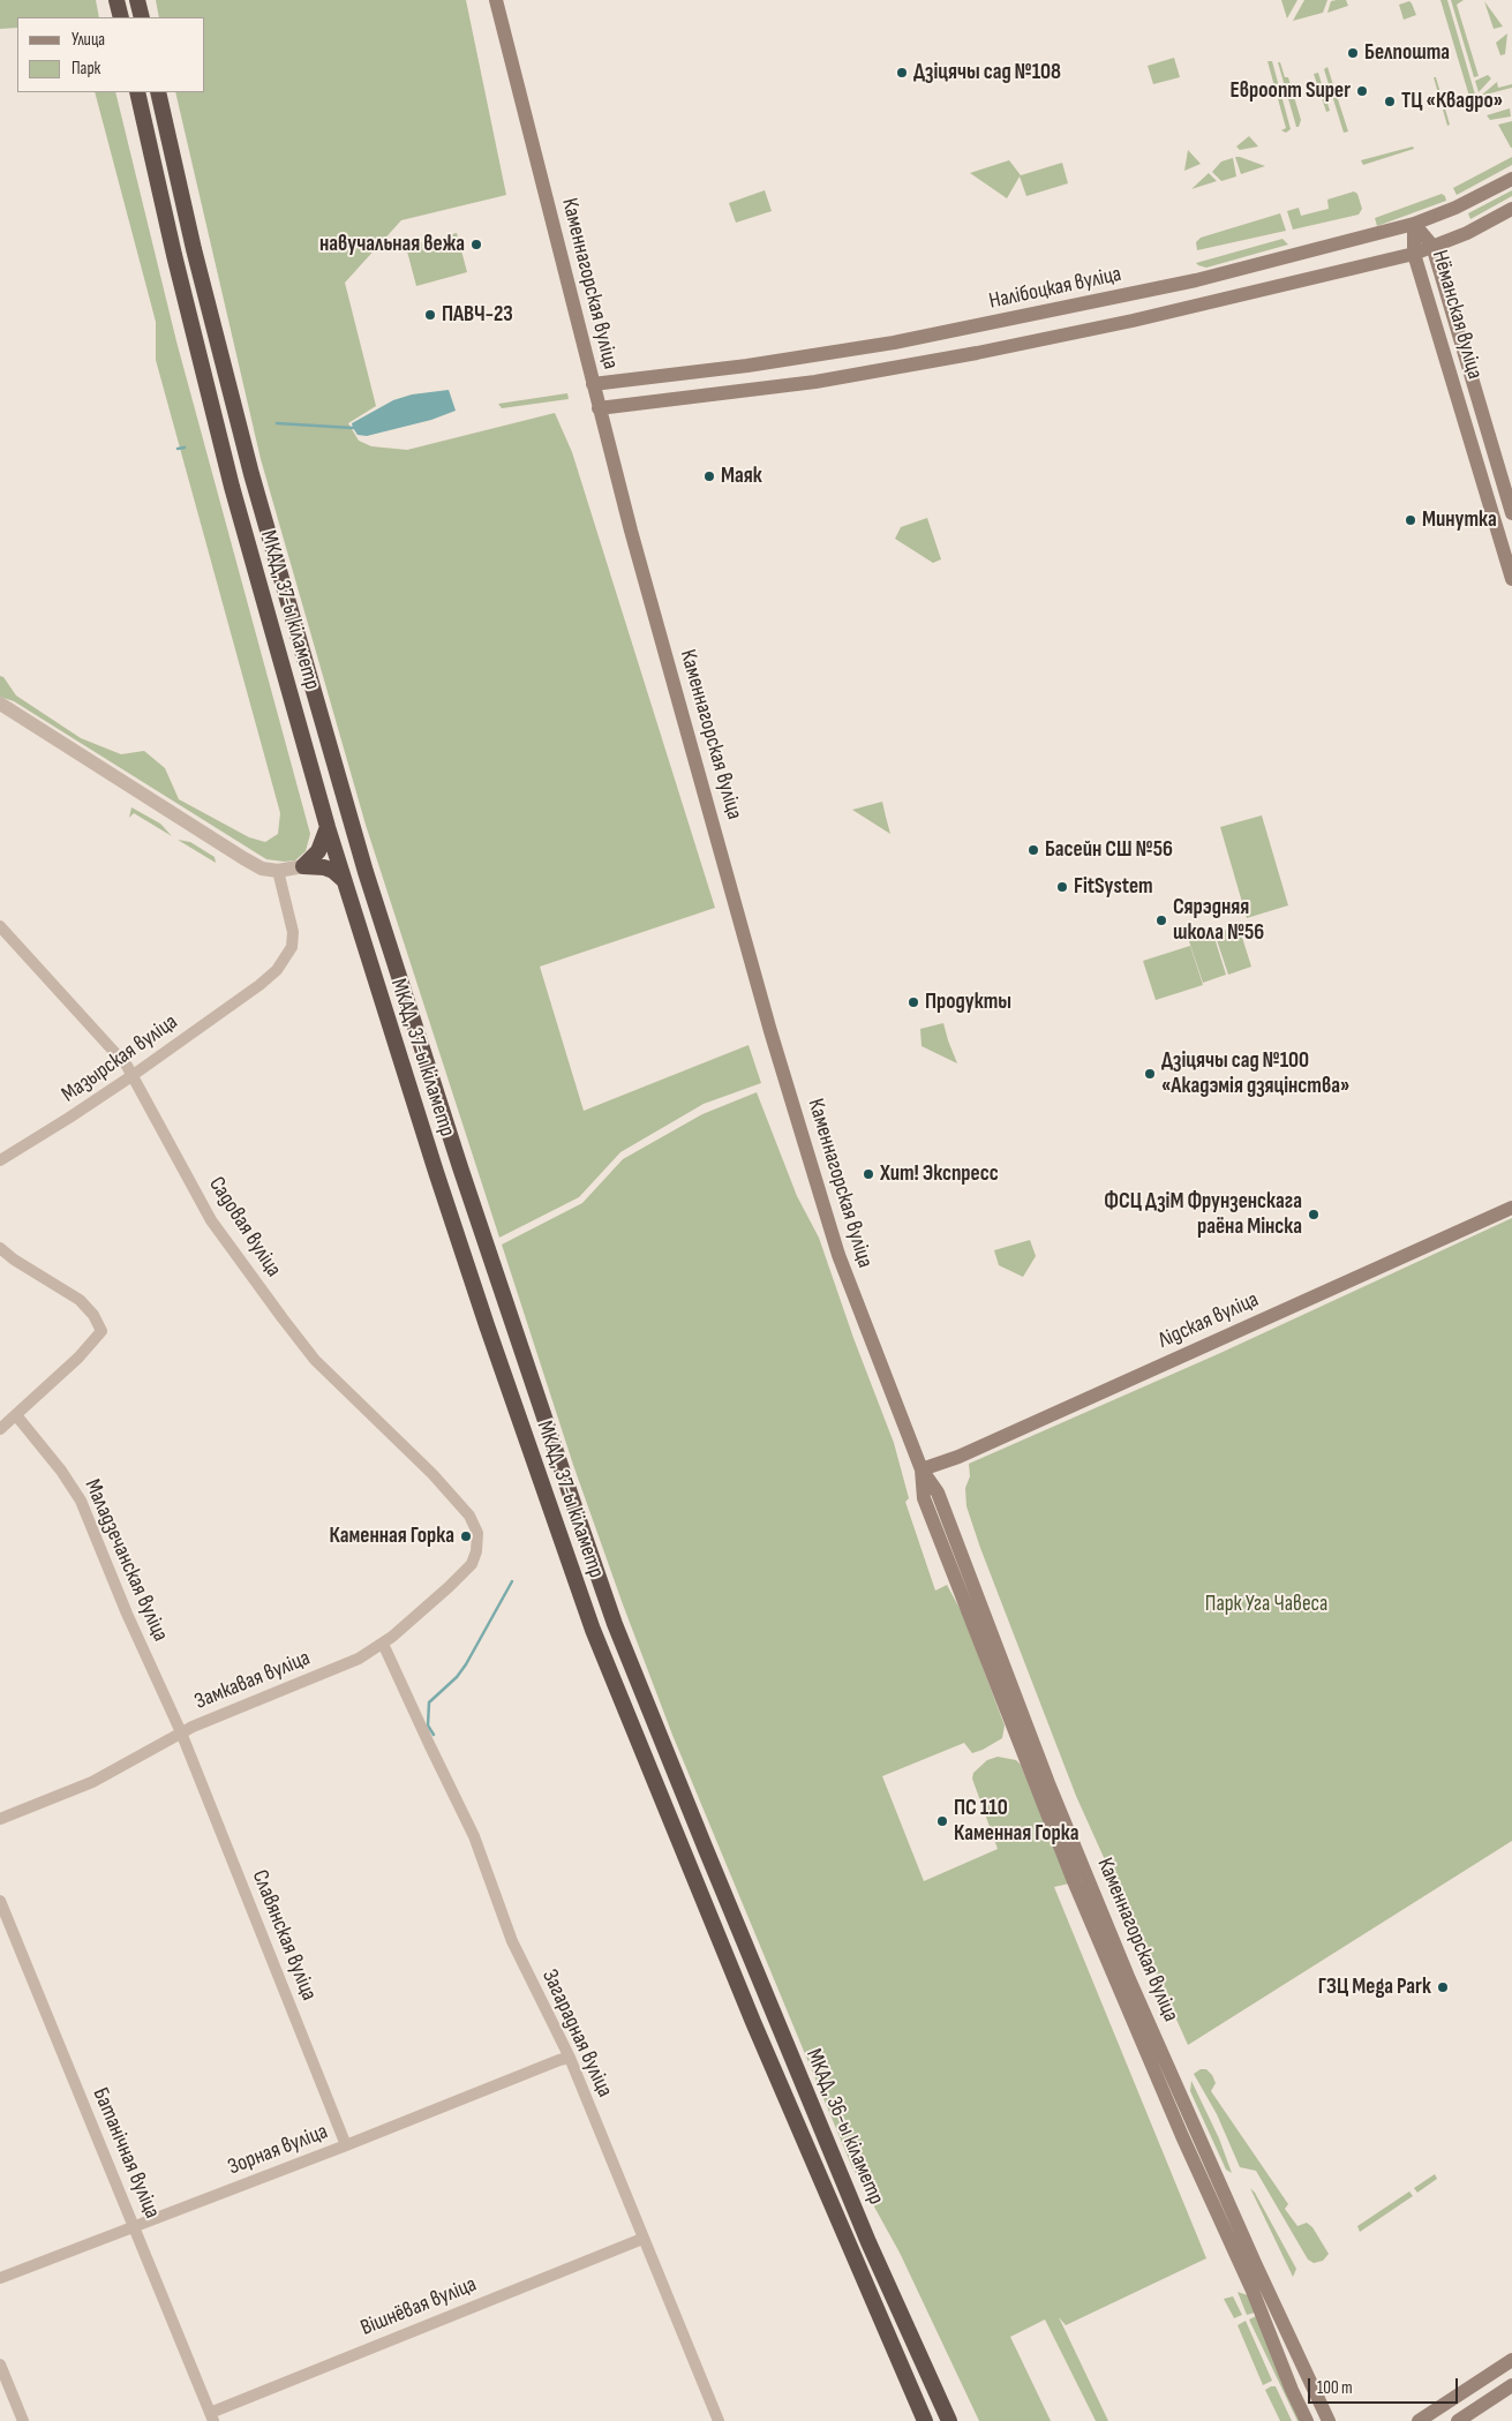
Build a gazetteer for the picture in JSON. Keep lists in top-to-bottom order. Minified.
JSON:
{"streets":{"highway":["МКАД, 37-ы кіламетр","МКАД, 36-ы кіламетр"],"main road":["Каменнагорская вуліца","Налібоцкая вуліца","Нёманская вуліца","Лідская вуліца"],"street":["Мазырская вуліца","Садовая вуліца","Маладзечанская вуліца","Замкавая вуліца","Славянская вуліца","Загарадная вуліца","Зорная вуліца","Батанічная вуліца","Вішнёвая вуліца"]},"crossings":[["Каменнагорская вуліца","Налібоцкая вуліца"],["Каменнагорская вуліца","Лідская вуліца"],["Налібоцкая вуліца","Нёманская вуліца"],["МКАД, 37-ы кіламетр","МКАД, 36-ы кіламетр"],["Мазырская вуліца","Садовая вуліца"],["Садовая вуліца","Замкавая вуліца"],["Маладзечанская вуліца","Замкавая вуліца"],["Маладзечанская вуліца","Славянская вуліца"],["Замкавая вуліца","Славянская вуліца"],["Замкавая вуліца","Загарадная вуліца"],["Славянская вуліца","Зорная вуліца"],["Загарадная вуліца","Зорная вуліца"],["Загарадная вуліца","Вішнёвая вуліца"],["Зорная вуліца","Батанічная вуліца"],["Батанічная вуліца","Вішнёвая вуліца"]],"parks":["Парк Уга Чавеса"],"places":["Белпошта","Дзіцячы сад №108","Евроопт Super","ТЦ «Квадро»","навучальная вежа","ПАВЧ-23","Маяк","Минутка","Басейн СШ №56","FitSystem","Сярэдняя школа №56","Продукты","Дзіцячы сад №100 «Акадэмія дзяцінства»","Хит! Экспресс","ФСЦ ДзіМ Фрунзенскага раёна Мінска","Каменная Горка","ПС 110 Каменная Горка","ГЗЦ Mega Park"],"legend":["Улица","Парк"],"scale_bar":"100 m"}
